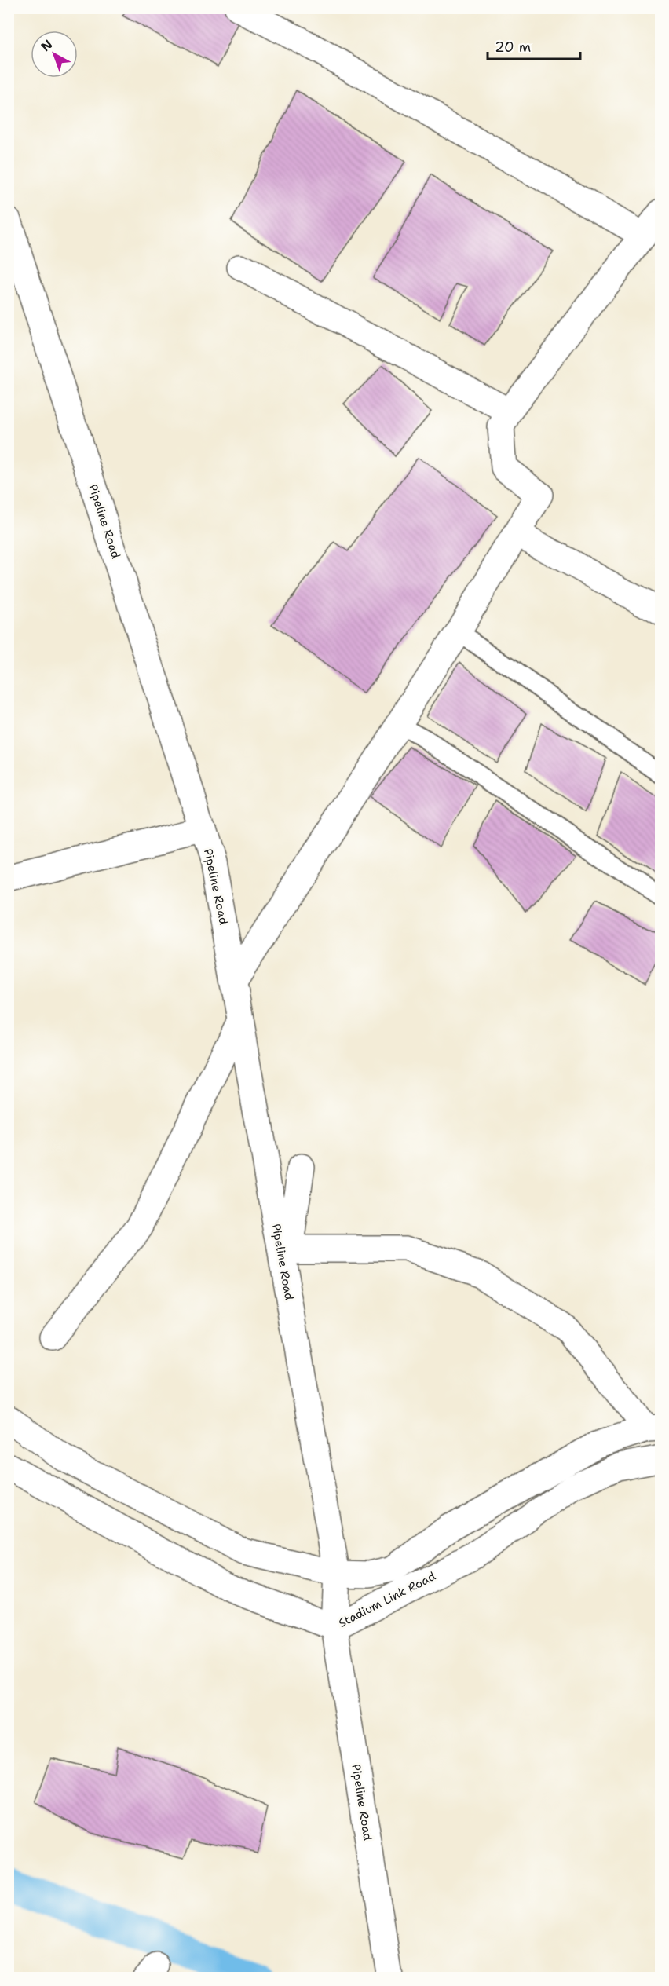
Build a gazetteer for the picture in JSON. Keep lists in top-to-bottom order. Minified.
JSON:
{"streets":{"street":["Pipeline Road","Stadium Link Road"]},"crossings":[["Pipeline Road","Stadium Link Road"]],"scale_bar":"20 m","north":"top left"}
